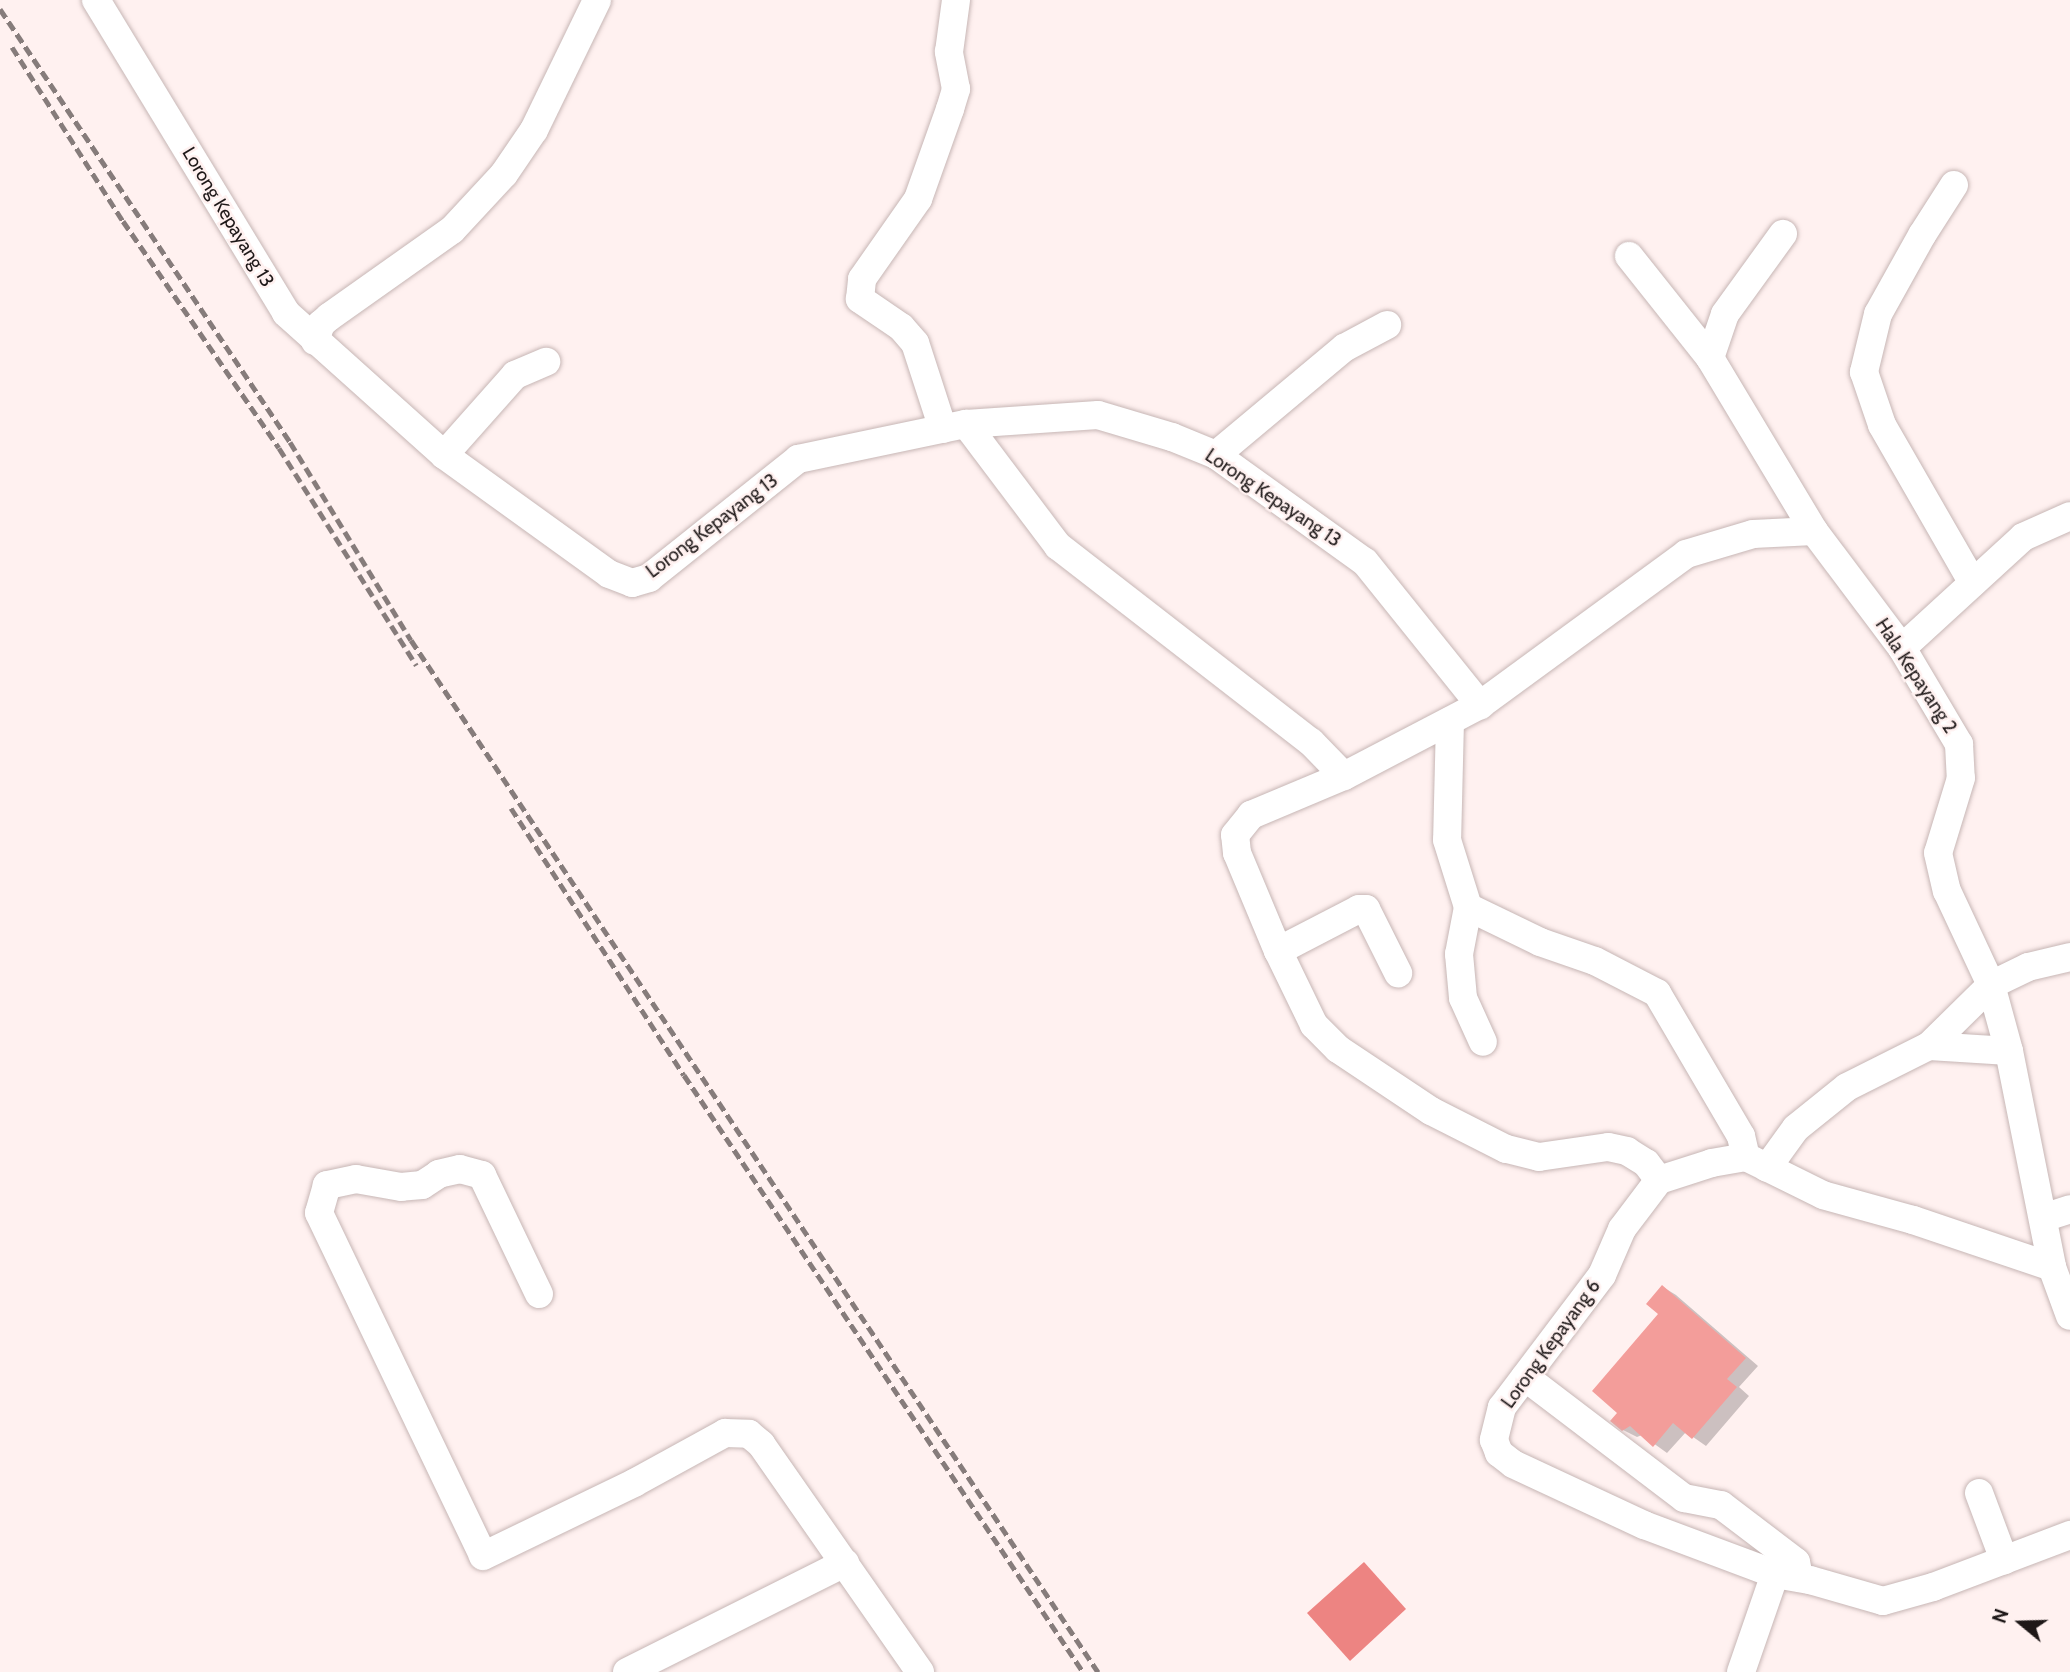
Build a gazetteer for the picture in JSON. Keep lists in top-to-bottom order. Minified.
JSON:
{"streets":{"street":["Lorong Kepayang 13","Hala Kepayang 2","Lorong Kepayang 6"]},"north":"left"}
